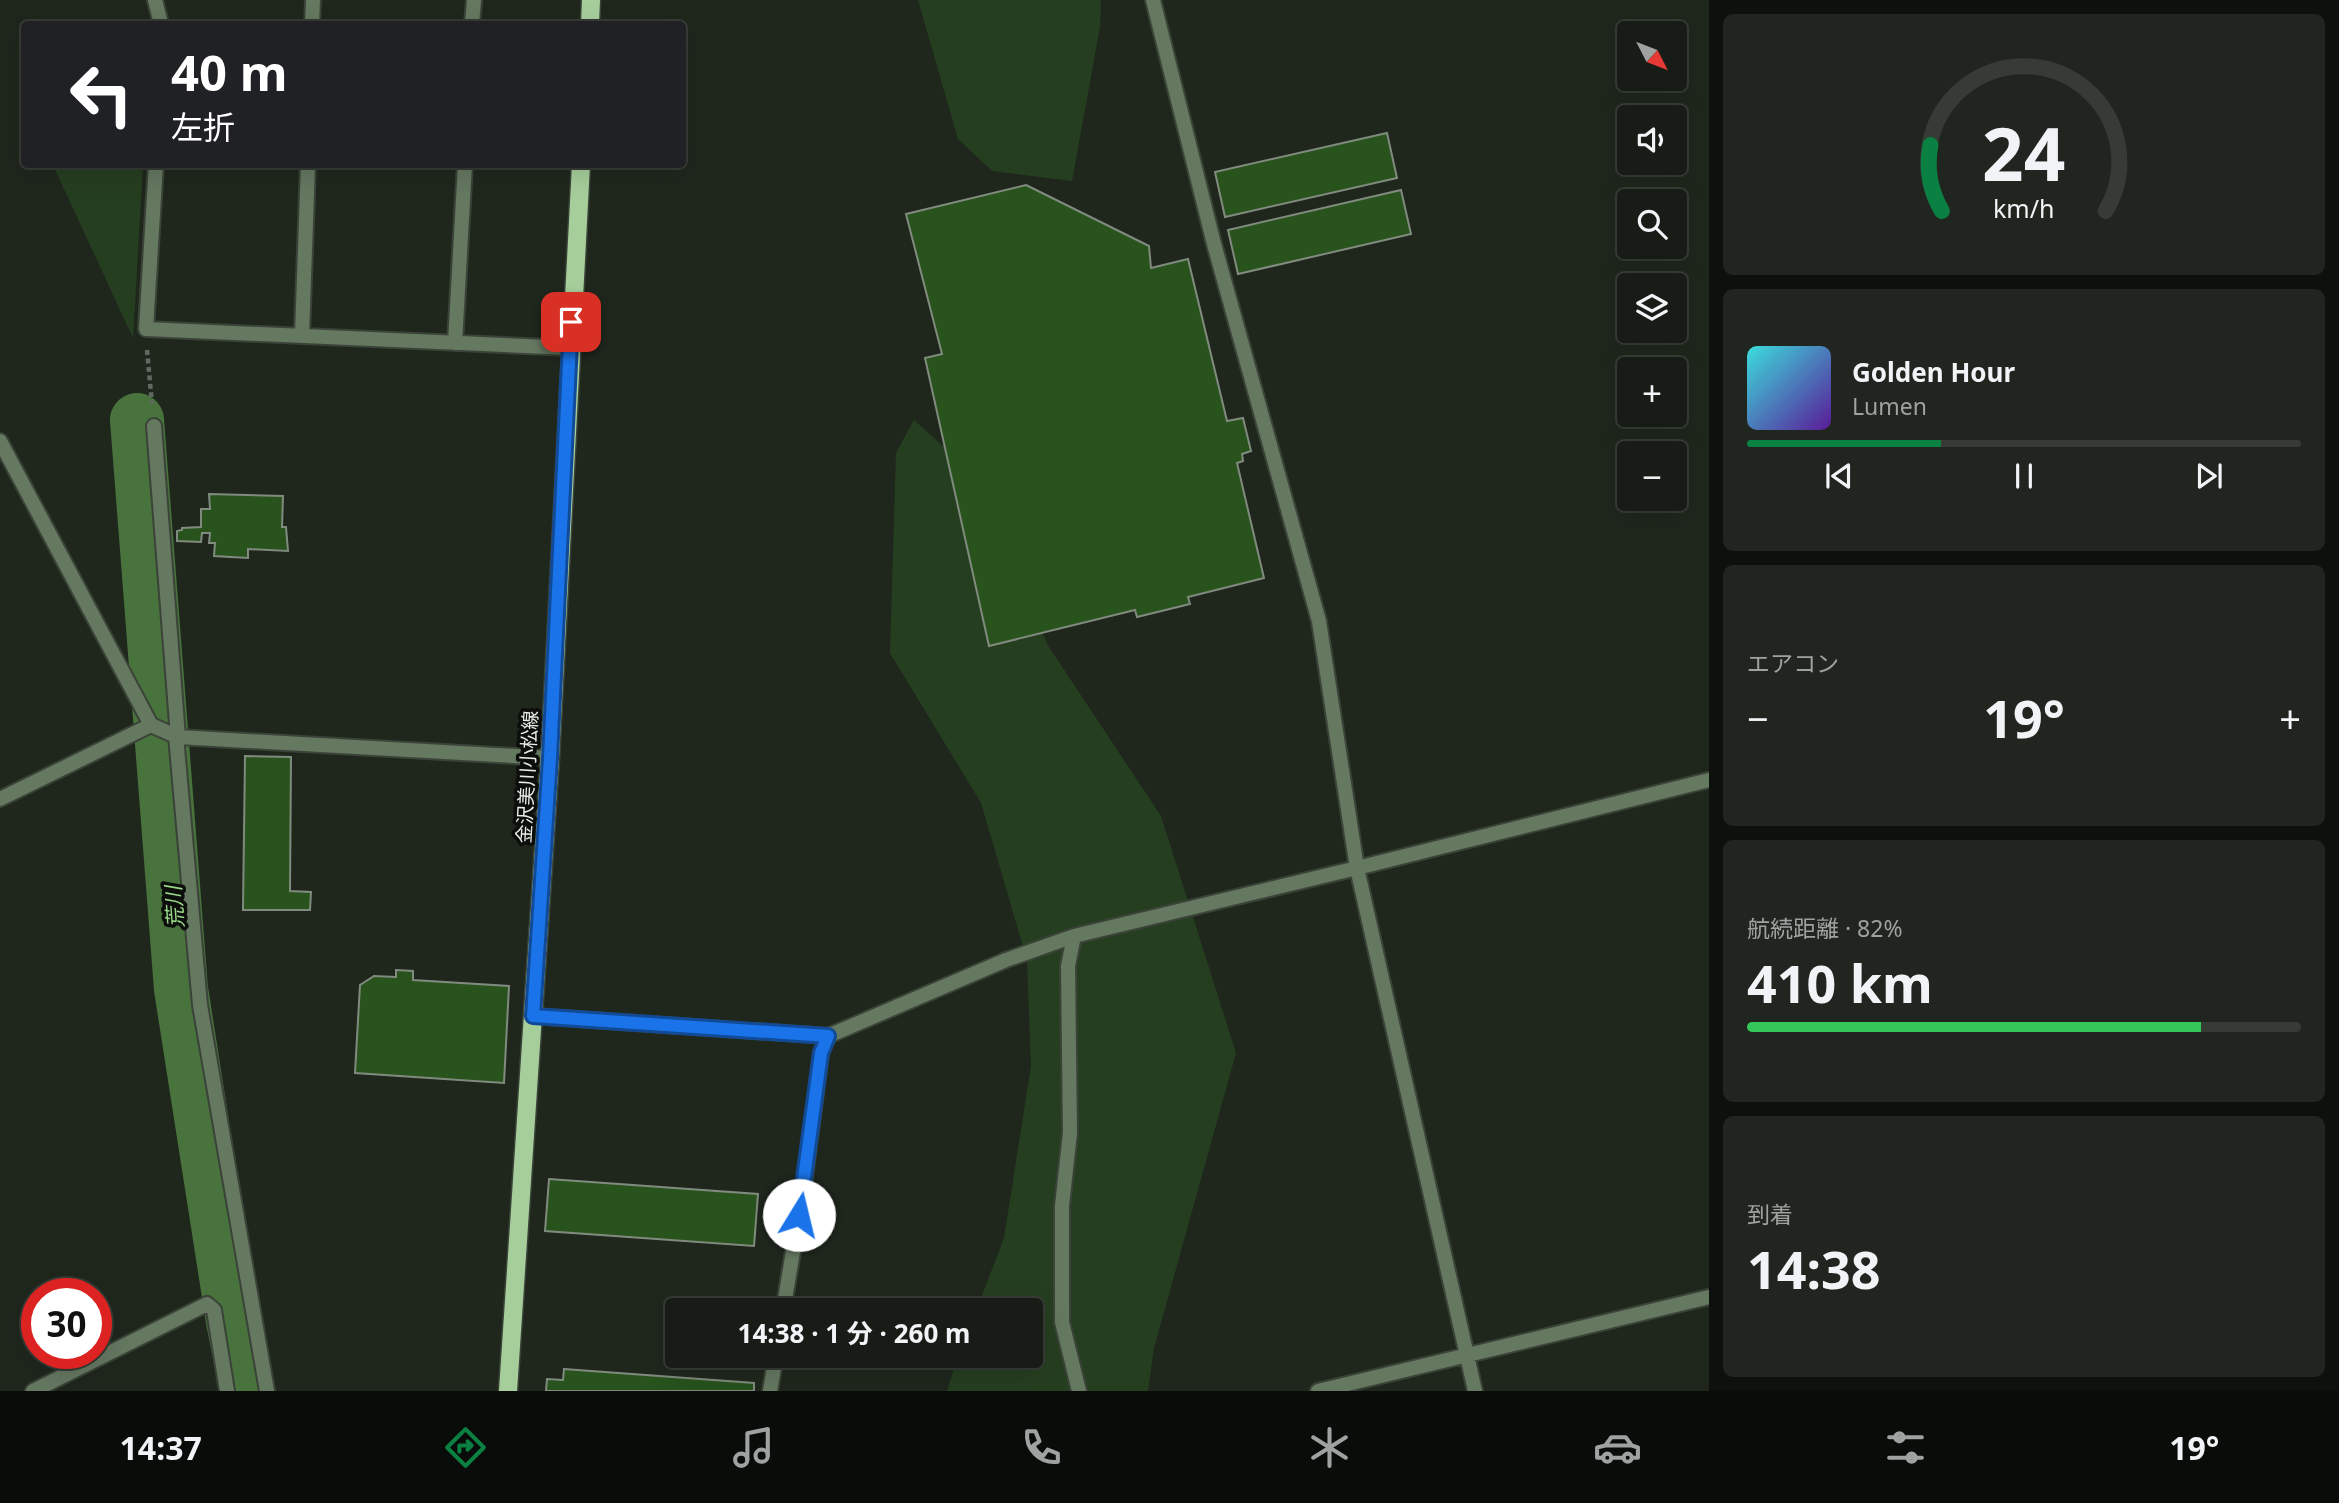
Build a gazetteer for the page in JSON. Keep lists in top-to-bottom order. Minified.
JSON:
{"streets":{"main road":["金沢美川小松線"]},"water":["荒川"],"north":"bottom right","page":{"map_buttons":["+","−"],"turn":["40 m","左折"],"song":["Golden Hour","Lumen"],"tile":["エアコン",["航続距離 · 82%","410 km"],["到着","14:38"]],"heat":["−","19°","+"],"limit":"30","trip":"14:38 · 1 分 · 260 m","tabs":["14:37","19°"],"gauge":["24","km/h"]}}
